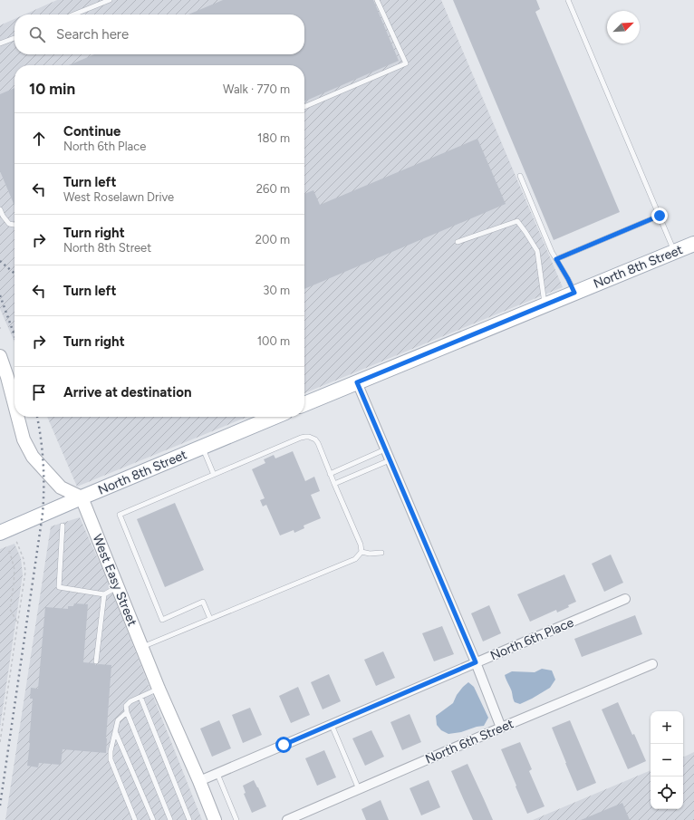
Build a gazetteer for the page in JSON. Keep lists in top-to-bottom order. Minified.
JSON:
{"streets":{"main road":["North 8th Street"],"street":["West Easy Street","North 6th Place","North 6th Street"]},"crossings":[["North 8th Street","West Easy Street"],["West Easy Street","North 6th Place"]],"north":"top right","page":{"search":"Search here","heading":["10 min","Walk · 770 m"],"list":[["Continue","North 6th Place","180 m"],["Turn left","West Roselawn Drive","260 m"],["Turn right","North 8th Street","200 m"],["Turn left","30 m"],["Turn right","100 m"],"Arrive at destination"],"map_buttons":["+","−"]}}
